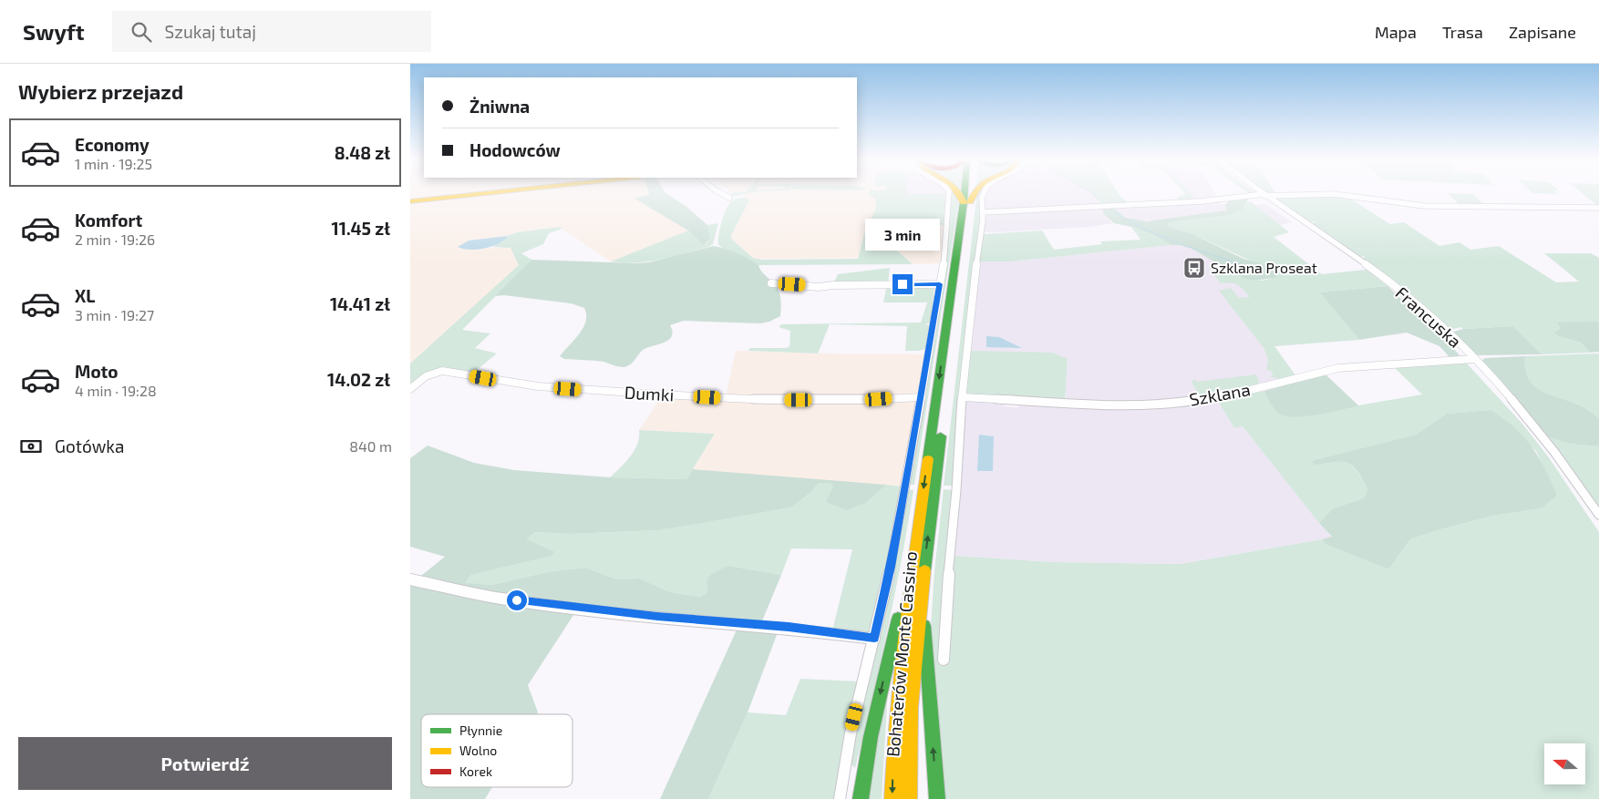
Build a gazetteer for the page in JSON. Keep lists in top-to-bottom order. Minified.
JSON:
{"streets":{"main road":["Bohaterów Monte Cassino"],"street":["Francuska","Dumki","Szklana"]},"crossings":[["Francuska","Szklana"]],"places":{"bus stop":["Szklana Proseat"]},"legend":["Płynnie","Wolno","Korek"],"north":"left","page":{"header":"Swyft","search":"Szukaj tutaj","nav":["Mapa","Trasa","Zapisane"],"heading":"Wybierz przejazd","banner":["Żniwna","Hodowców"],"list":[{"name":"Economy","note":"1 min · 19:25","value":"8.48 zł"},{"name":"Komfort","note":"2 min · 19:26","value":"11.45 zł"},{"name":"XL","note":"3 min · 19:27","value":"14.41 zł"},{"name":"Moto","note":"4 min · 19:28","value":"14.02 zł"}],"bubble":"3 min","pay":["Gotówka","840 m"],"buttons":"Potwierdź"}}
